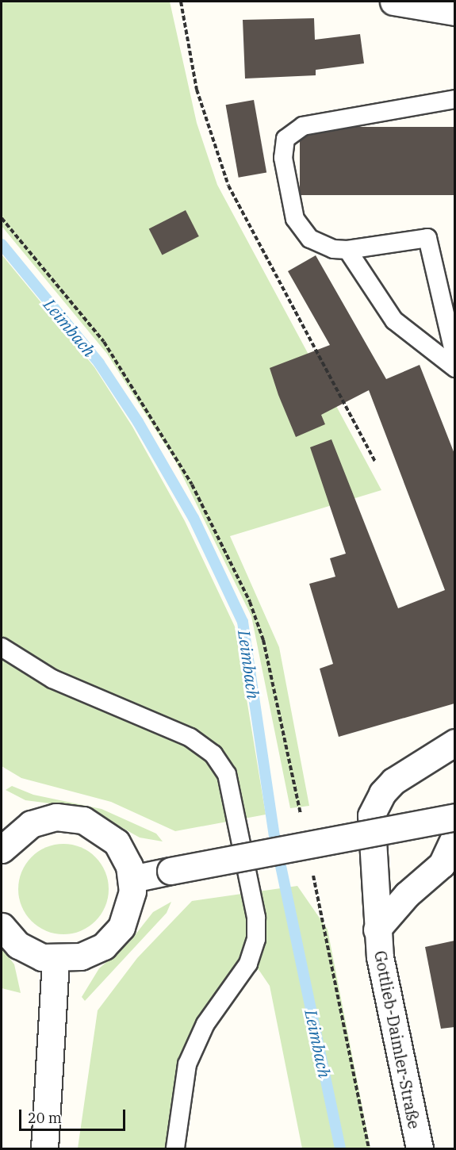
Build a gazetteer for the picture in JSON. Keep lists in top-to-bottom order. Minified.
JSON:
{"streets":{"street":["Gottlieb-Daimler-Straße"]},"water":["Leimbach"],"scale_bar":"20 m"}
